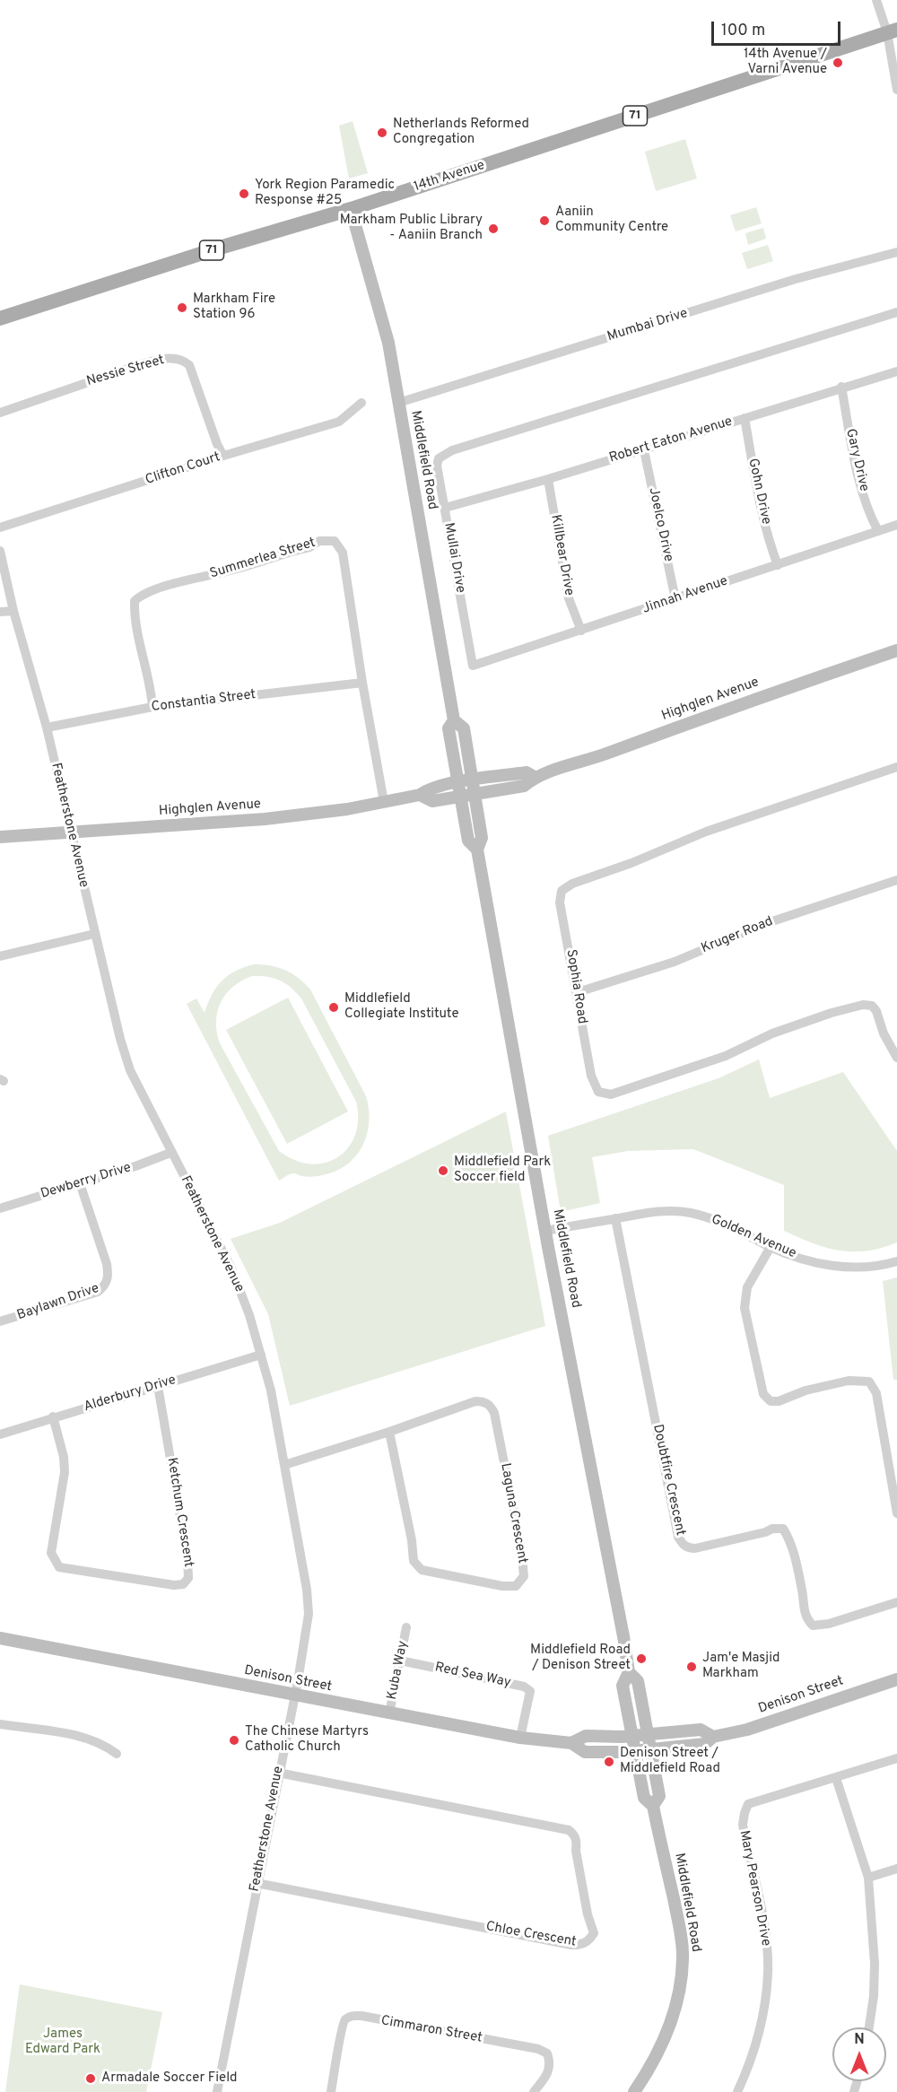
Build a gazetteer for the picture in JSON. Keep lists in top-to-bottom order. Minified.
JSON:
{"streets":{"main road":["71","14th Avenue","Middlefield Road","Highglen Avenue","Denison Street"],"street":["Mumbai Drive","Nessie Street","Robert Eaton Avenue","Gary Drive","Clifton Court","Gohn Drive","Joelco Drive","Killbear Drive","Mullai Drive","Summerlea Street","Jinnah Avenue","Constantia Street","Featherstone Avenue","Kruger Road","Sophia Road","Dewberry Drive","Golden Avenue","Baylawn Drive","Alderbury Drive","Doubtfire Crescent","Ketchum Crescent","Laguna Crescent","Kuba Way","Red Sea Way","Mary Pearson Drive","Chloe Crescent","Cimmaron Street"]},"crossings":[["14th Avenue","Middlefield Road"],["Mumbai Drive","Middlefield Road"],["Nessie Street","Clifton Court"],["Robert Eaton Avenue","Gary Drive"],["Robert Eaton Avenue","Gohn Drive"],["Robert Eaton Avenue","Joelco Drive"],["Robert Eaton Avenue","Killbear Drive"],["Robert Eaton Avenue","Mullai Drive"],["Middlefield Road","Highglen Avenue"],["Middlefield Road","Golden Avenue"],["Middlefield Road","Denison Street"],["Gary Drive","Jinnah Avenue"],["Gohn Drive","Jinnah Avenue"],["Joelco Drive","Jinnah Avenue"],["Killbear Drive","Jinnah Avenue"],["Mullai Drive","Jinnah Avenue"],["Summerlea Street","Highglen Avenue"],["Summerlea Street","Constantia Street"],["Highglen Avenue","Featherstone Avenue"],["Constantia Street","Featherstone Avenue"],["Featherstone Avenue","Dewberry Drive"],["Featherstone Avenue","Alderbury Drive"],["Featherstone Avenue","Laguna Crescent"],["Featherstone Avenue","Denison Street"],["Featherstone Avenue","Chloe Crescent"],["Kruger Road","Sophia Road"],["Dewberry Drive","Baylawn Drive"],["Golden Avenue","Doubtfire Crescent"],["Alderbury Drive","Ketchum Crescent"],["Kuba Way","Red Sea Way"],["Kuba Way","Denison Street"],["Red Sea Way","Denison Street"]],"parks":["James Edward Park"],"places":["14th Avenue / Varni Avenue","Netherlands Reformed Congregation","York Region Paramedic Response #25","Aaniin Community Centre","Markham Public Library - Aaniin Branch","Markham Fire Station 96","Middlefield Collegiate Institute","Middlefield Park Soccer field","Middlefield Road / Denison Street","Jam'e Masjid Markham","The Chinese Martyrs Catholic Church","Denison Street / Middlefield Road","Armadale Soccer Field"],"scale_bar":"100 m","north":"top"}
